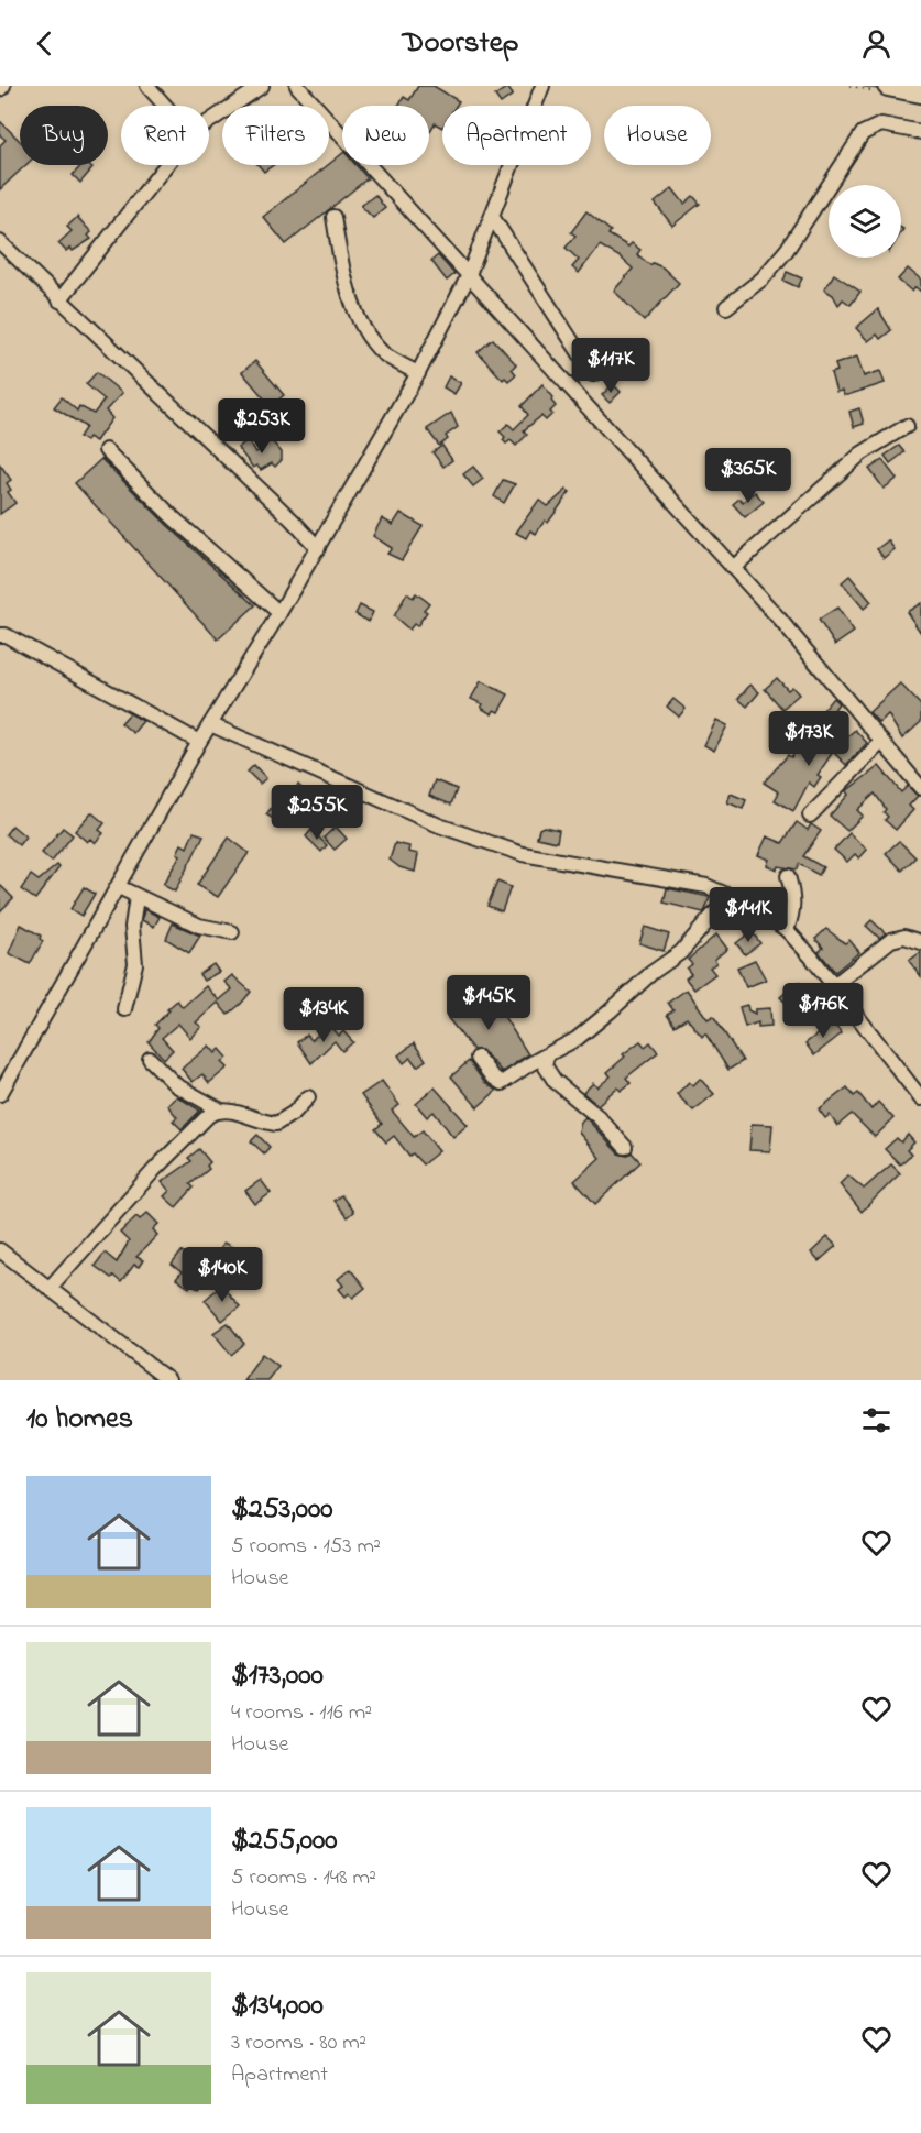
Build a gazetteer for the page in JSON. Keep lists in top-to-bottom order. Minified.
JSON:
{"page":{"header":"Doorstep","chip":["Buy","Rent","Filters","New","Apartment","House"],"price":["$117K","$253K","$365K","$173K","$255K","$141K","$145K","$176K","$134K","$140K"],"heading":"10 homes","list":[{"name":"$253,000","note":"5 rooms · 153 m² · House"},{"name":"$173,000","note":"4 rooms · 116 m² · House"},{"name":"$255,000","note":"5 rooms · 148 m² · House"},{"name":"$134,000","note":"3 rooms · 80 m² · Apartment"}]}}
